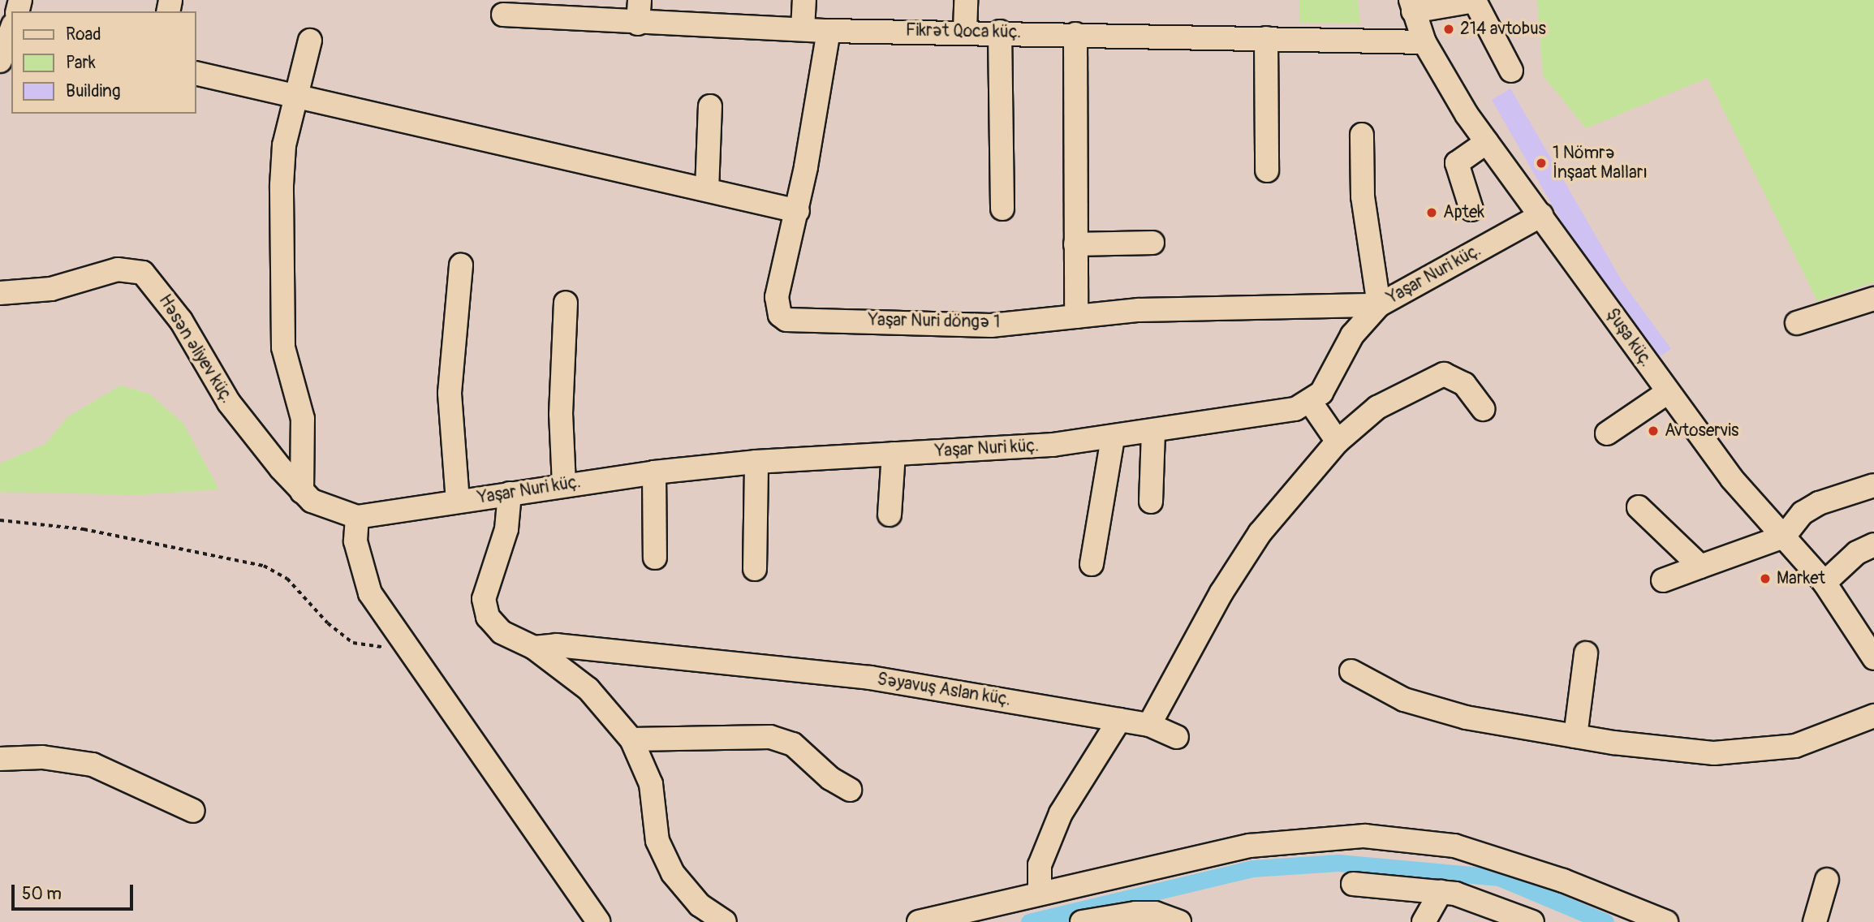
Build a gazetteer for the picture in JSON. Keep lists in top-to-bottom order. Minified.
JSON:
{"streets":{"street":["Fikrət Qoca küç.","Yaşar Nuri küç.","Yaşar Nuri döngə 1","Şuşa küç.","Həsən Əliyev küç.","Səyavuş Aslan küç."]},"crossings":[["Fikrət Qoca küç.","Yaşar Nuri döngə 1"],["Fikrət Qoca küç.","Şuşa küç."],["Yaşar Nuri küç.","Yaşar Nuri döngə 1"],["Yaşar Nuri küç.","Şuşa küç."],["Yaşar Nuri küç.","Həsən Əliyev küç."],["Yaşar Nuri küç.","Səyavuş Aslan küç."]],"places":["214 avtobus","1 Nömrə İnşaat Malları","Aptek","Avtoservis","Market"],"legend":["Road","Park","Building"],"scale_bar":"50 m"}
